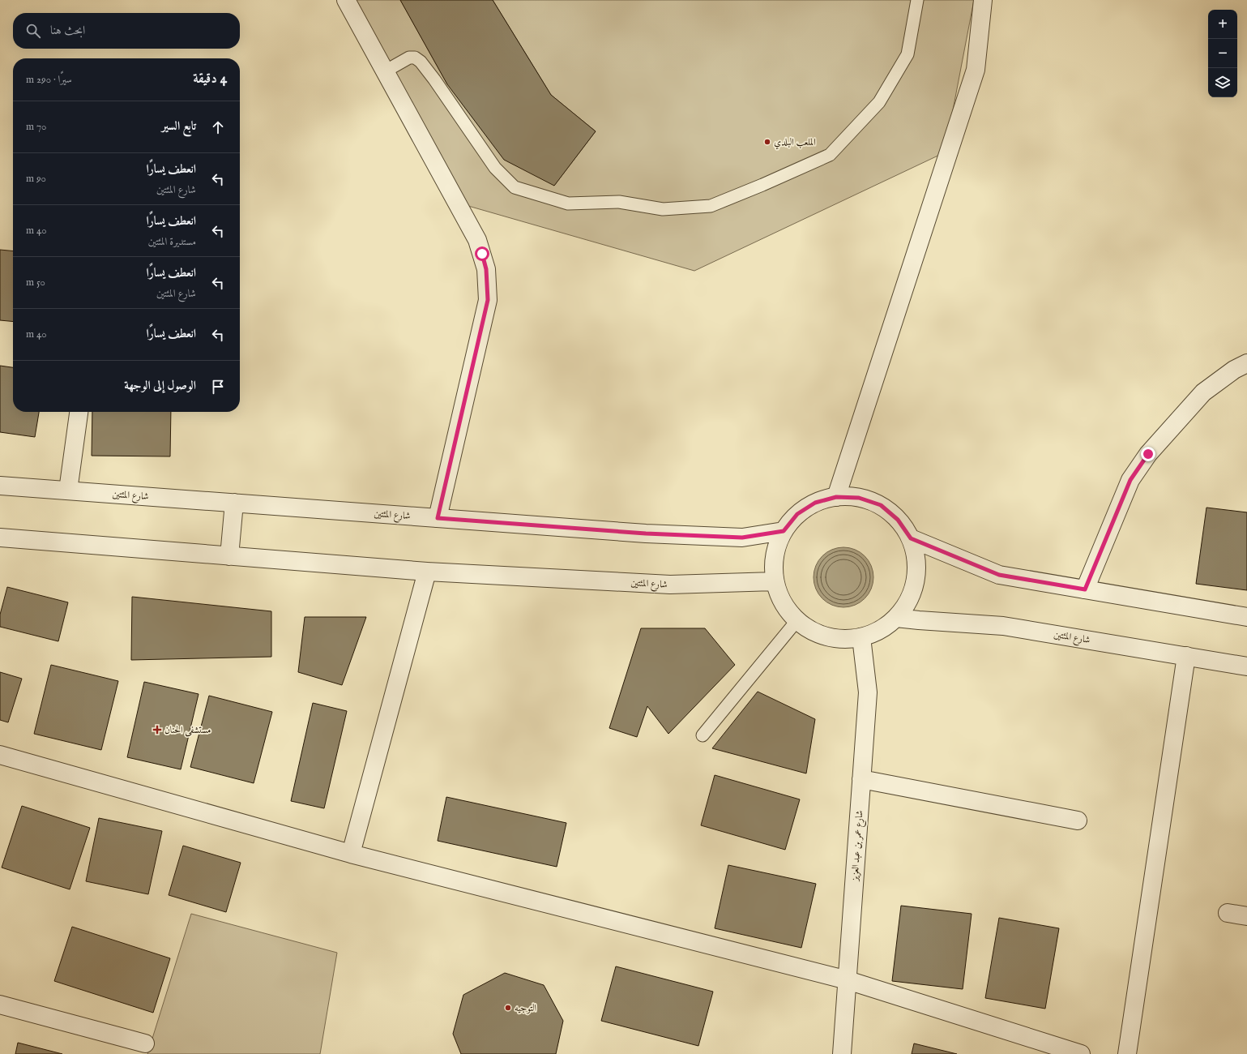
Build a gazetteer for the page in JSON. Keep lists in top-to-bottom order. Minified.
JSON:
{"streets":{"street":["شارع المئتين","شارع عمر بن عبد العزيز"]},"places":{"other":["الملعب البلدي","التوجيه"],"health":["مستشفى الحنان"]},"page":{"map_buttons":["+","−"],"search":"ابحث هنا","heading":["4 دقيقة","سيرًا · 290 m"],"list":[["تابع السير","70 m"],["انعطف يسارًا","شارع المئتين","90 m"],["انعطف يسارًا","مستديرة المئتين","40 m"],["انعطف يسارًا","شارع المئتين","50 m"],["انعطف يسارًا","40 m"],"الوصول إلى الوجهة"]}}
